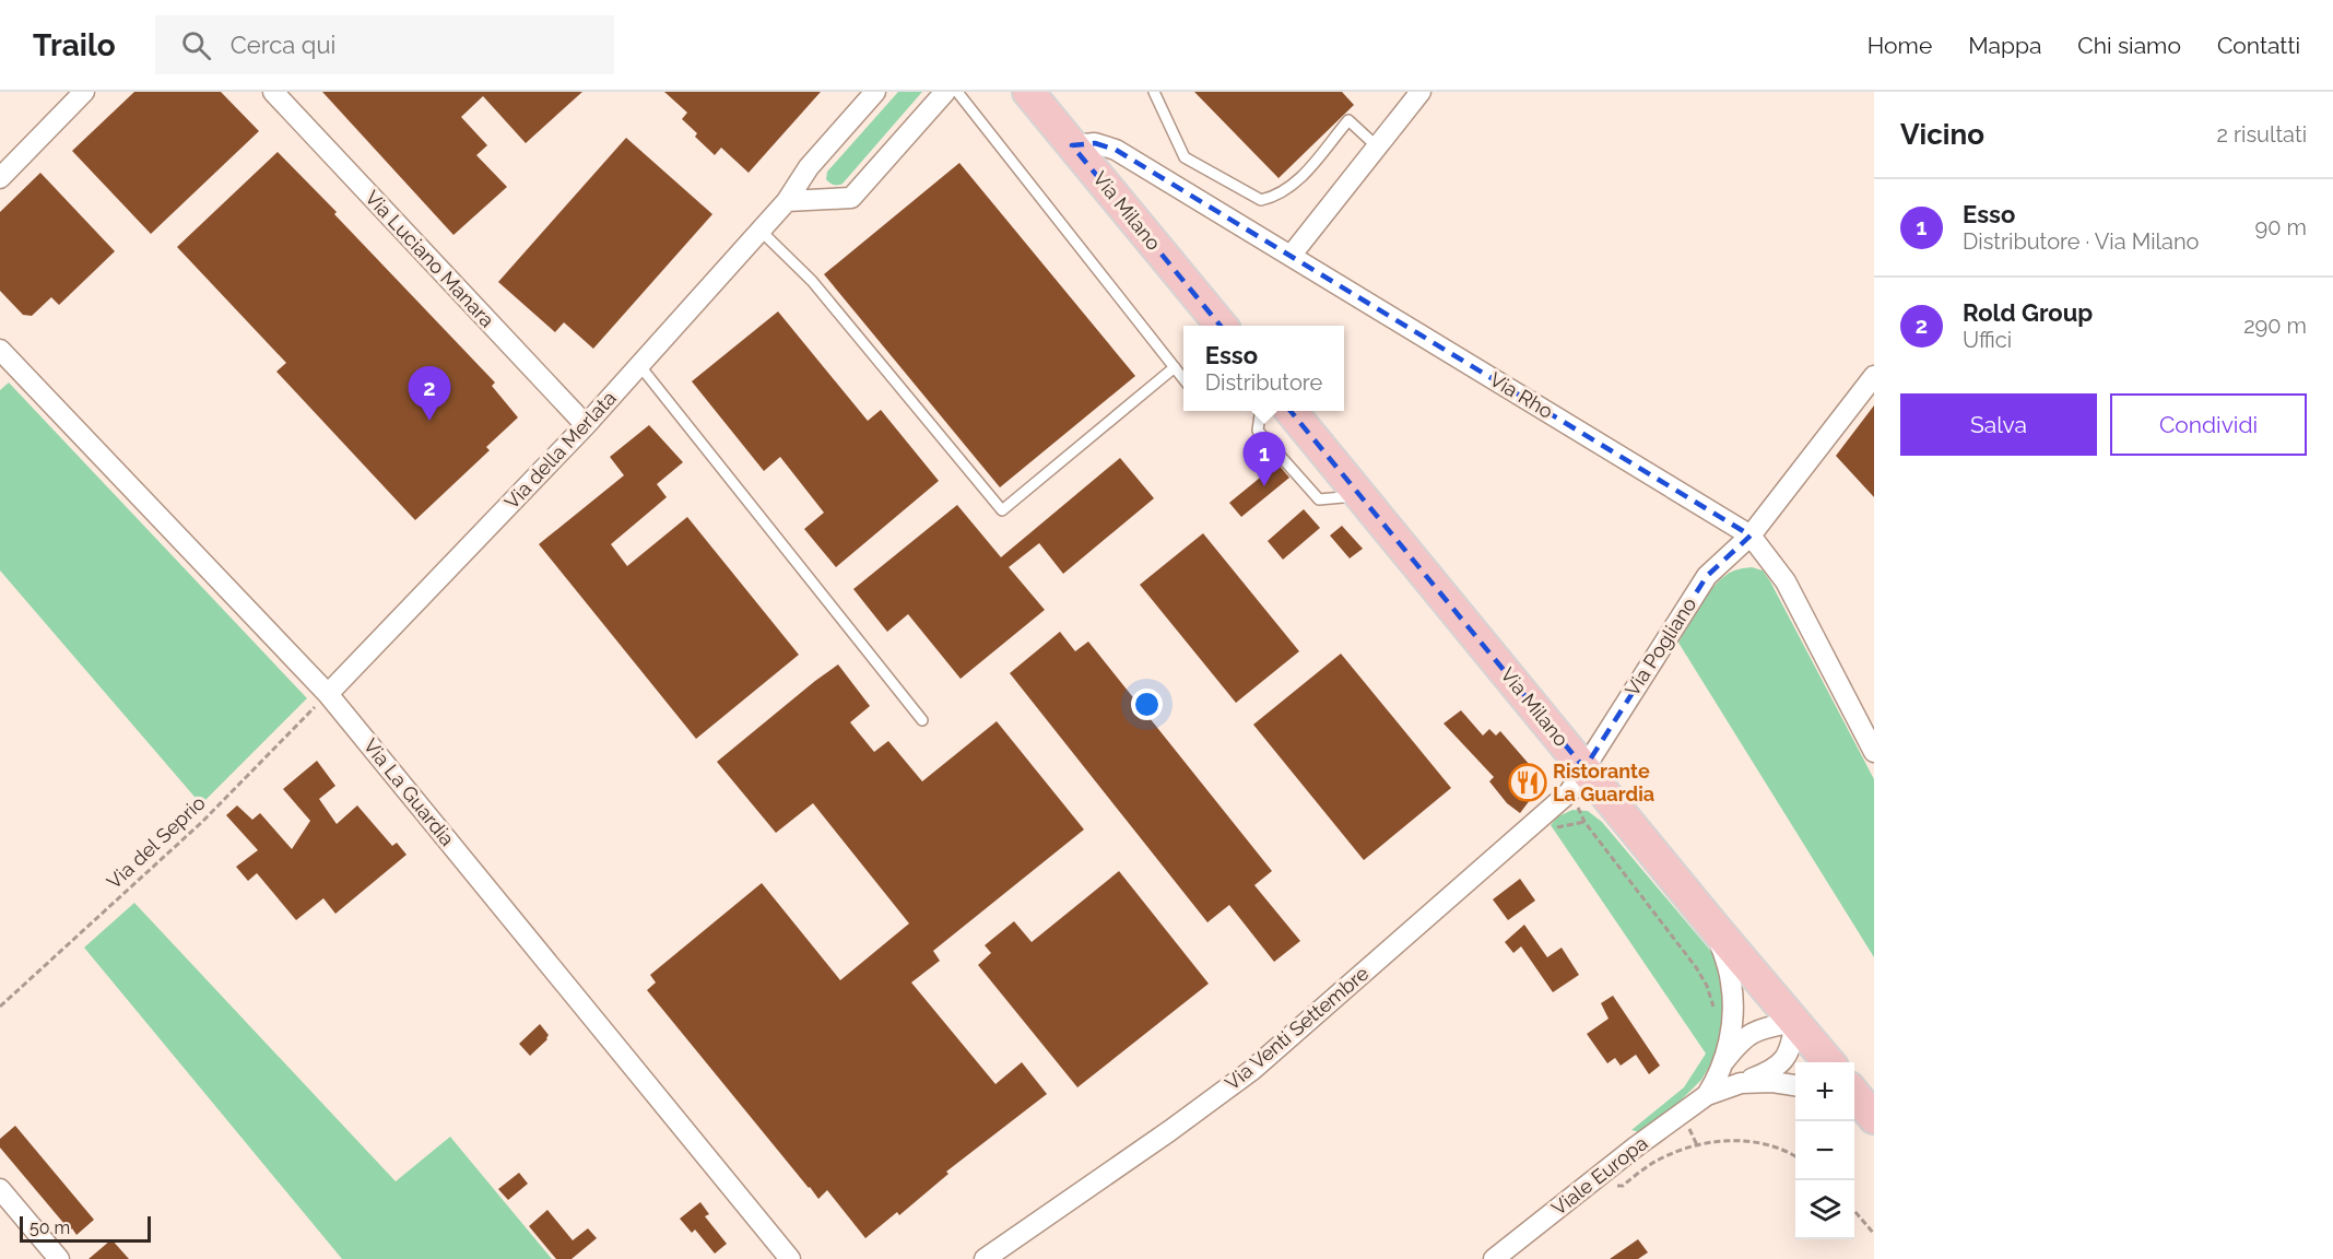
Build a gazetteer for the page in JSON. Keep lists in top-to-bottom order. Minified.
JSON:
{"streets":{"main road":["Via Milano"],"street":["Via Luciano Manara","Via Rho","Via della Merlata","Via Pogliano","Via La Guardia","Via Venti Settembre","Viale Europa"],"path":["Via del Seprio"]},"crossings":[["Via Milano","Via Rho"],["Via Milano","Via Pogliano"],["Via Milano","Via Venti Settembre"],["Via Milano","Viale Europa"],["Via Luciano Manara","Via della Merlata"],["Via Rho","Via Pogliano"],["Via della Merlata","Via La Guardia"],["Via della Merlata","Via del Seprio"],["Via Pogliano","Via Venti Settembre"],["Via La Guardia","Via del Seprio"]],"places":{"restaurant":["Ristorante La Guardia"]},"scale_bar":"50 m","page":{"header":"Trailo","search":"Cerca qui","nav":["Home","Mappa","Chi siamo","Contatti"],"heading":["Vicino","2 risultati"],"list":[{"mark":"1","name":"Esso","note":"Distributore · Via Milano","value":"90 m"},{"mark":"2","name":"Rold Group","note":"Uffici","value":"290 m"}],"popup":["Esso","Distributore"],"pins":["2","1"],"buttons":["Salva","Condividi"],"map_buttons":["+","−"],"scale":"50 m"}}
